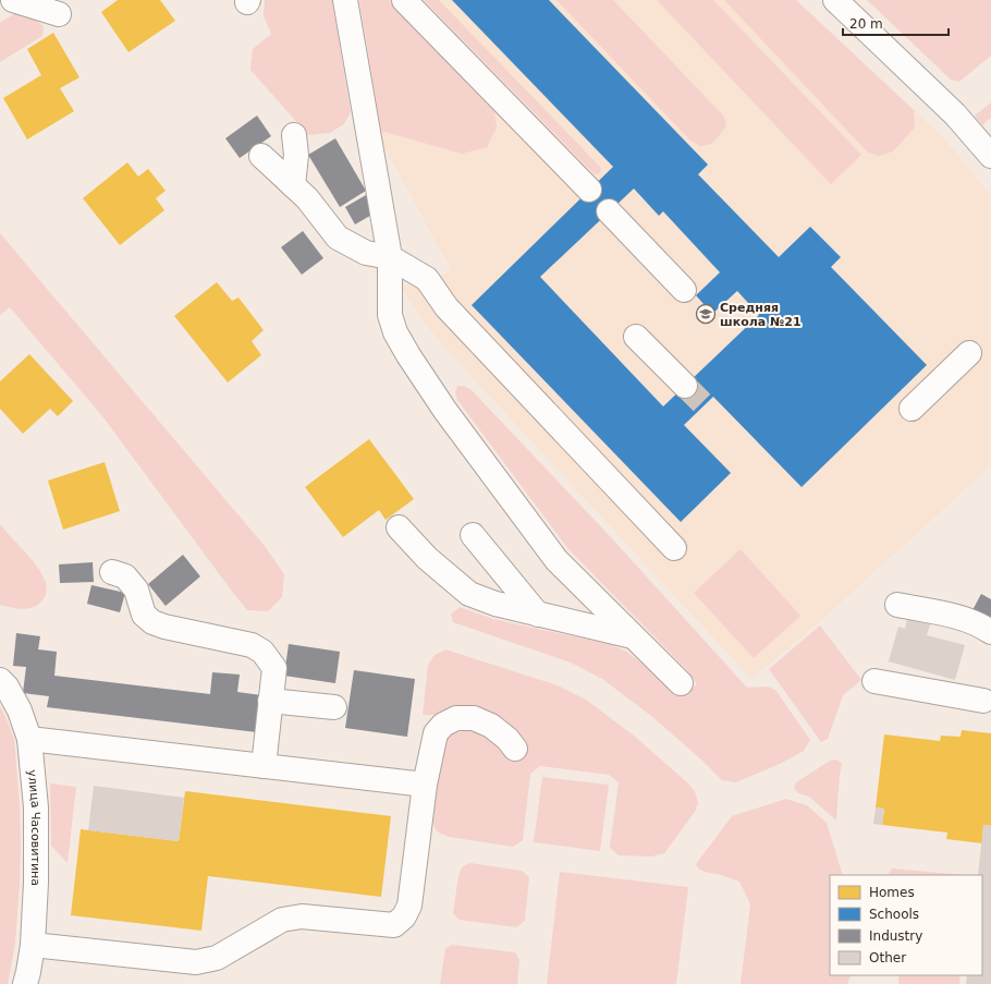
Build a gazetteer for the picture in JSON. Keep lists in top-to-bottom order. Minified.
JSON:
{"streets":{"street":["улица Часовитина"]},"places":{"school or university":["Средняя школа №21"]},"legend":["Homes","Schools","Industry","Other"],"scale_bar":"20 m"}
